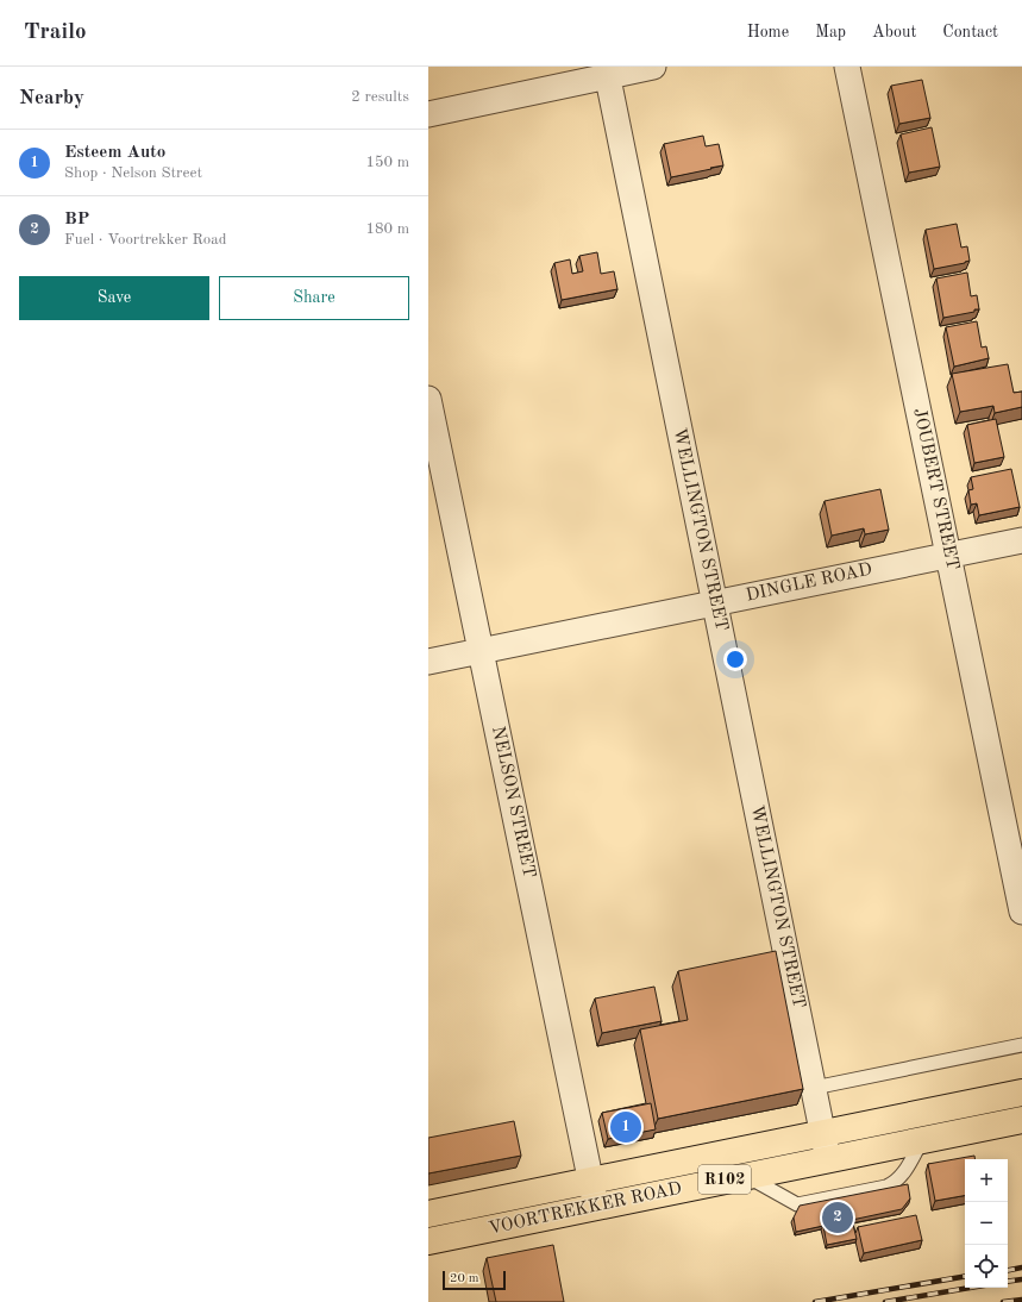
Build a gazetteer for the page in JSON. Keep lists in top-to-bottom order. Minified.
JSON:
{"streets":{"main road":["R102","VOORTREKKER ROAD"],"street":["JOUBERT STREET","WELLINGTON STREET","DINGLE ROAD","NELSON STREET"]},"crossings":[["JOUBERT STREET","DINGLE ROAD"],["WELLINGTON STREET","DINGLE ROAD"],["WELLINGTON STREET","VOORTREKKER ROAD"],["DINGLE ROAD","NELSON STREET"],["NELSON STREET","VOORTREKKER ROAD"]],"scale_bar":"20 m","page":{"header":"Trailo","nav":["Home","Map","About","Contact"],"heading":["Nearby","2 results"],"list":[{"mark":"1","name":"Esteem Auto","note":"Shop · Nelson Street","value":"150 m"},{"mark":"2","name":"BP","note":"Fuel · Voortrekker Road","value":"180 m"}],"buttons":["Save","Share"],"pins":["1","2"],"map_buttons":["+","−"],"scale":"20 m"}}
